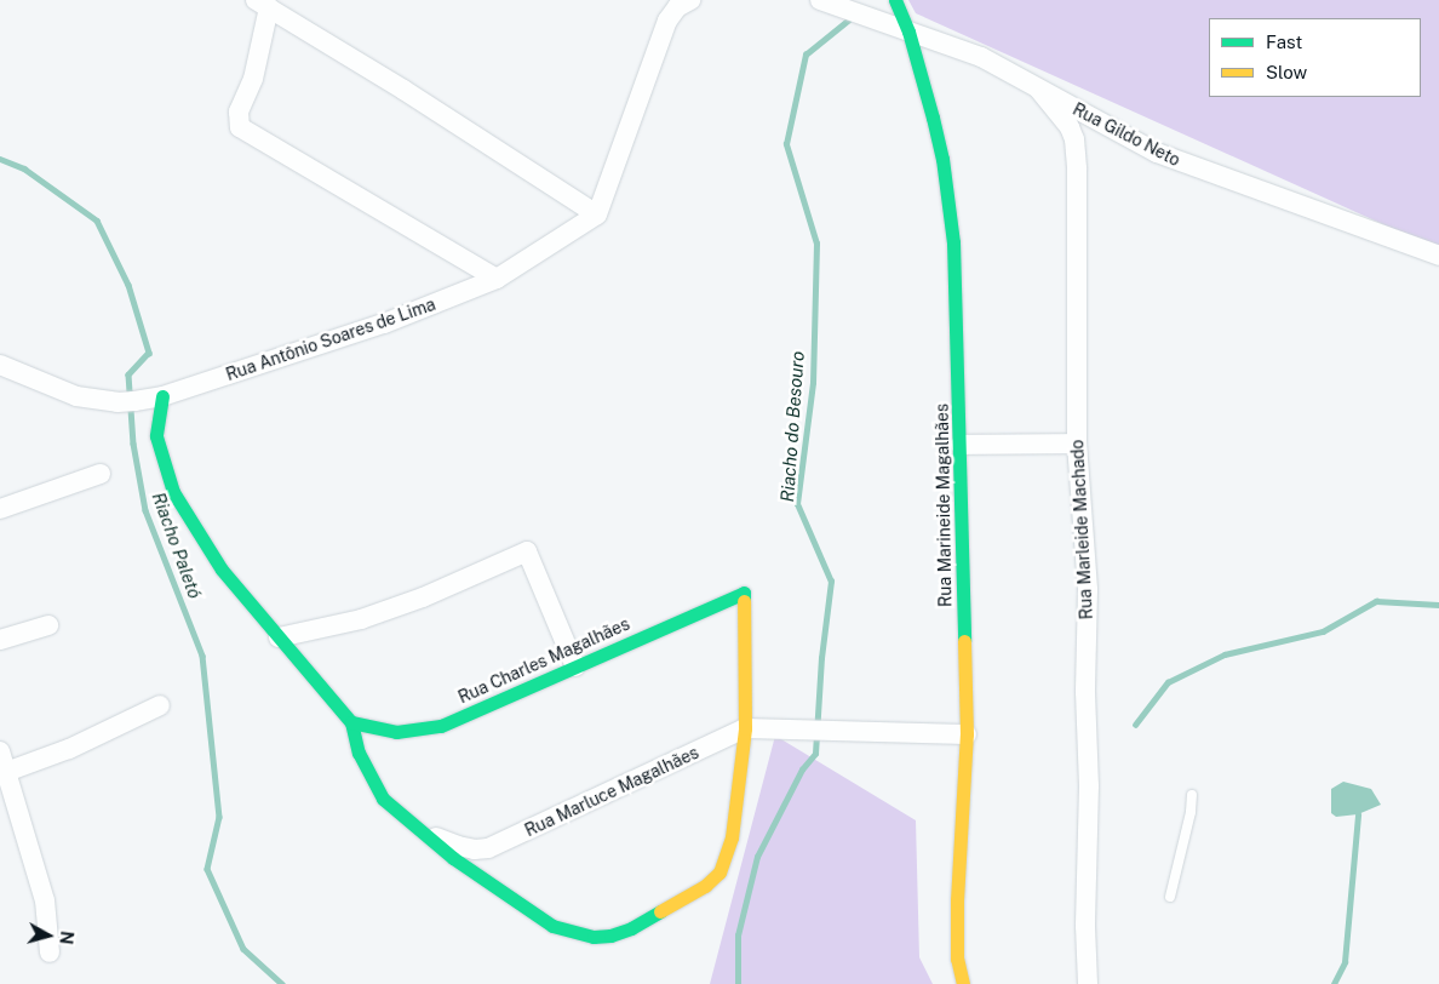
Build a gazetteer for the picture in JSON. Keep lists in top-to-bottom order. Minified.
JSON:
{"streets":{"street":["Rua Gildo Neto","Rua Antônio Soares de Lima","Rua Marineide Magalhães","Rua Marleide Machado","Rua Charles Magalhães","Rua Marluce Magalhães"]},"crossings":[["Rua Gildo Neto","Rua Marineide Magalhães"],["Rua Gildo Neto","Rua Marleide Machado"],["Rua Marineide Magalhães","Rua Marluce Magalhães"],["Rua Charles Magalhães","Rua Marluce Magalhães"]],"water":["Riacho do Besouro","Riacho Paletó"],"legend":["Fast","Slow"],"north":"right"}
